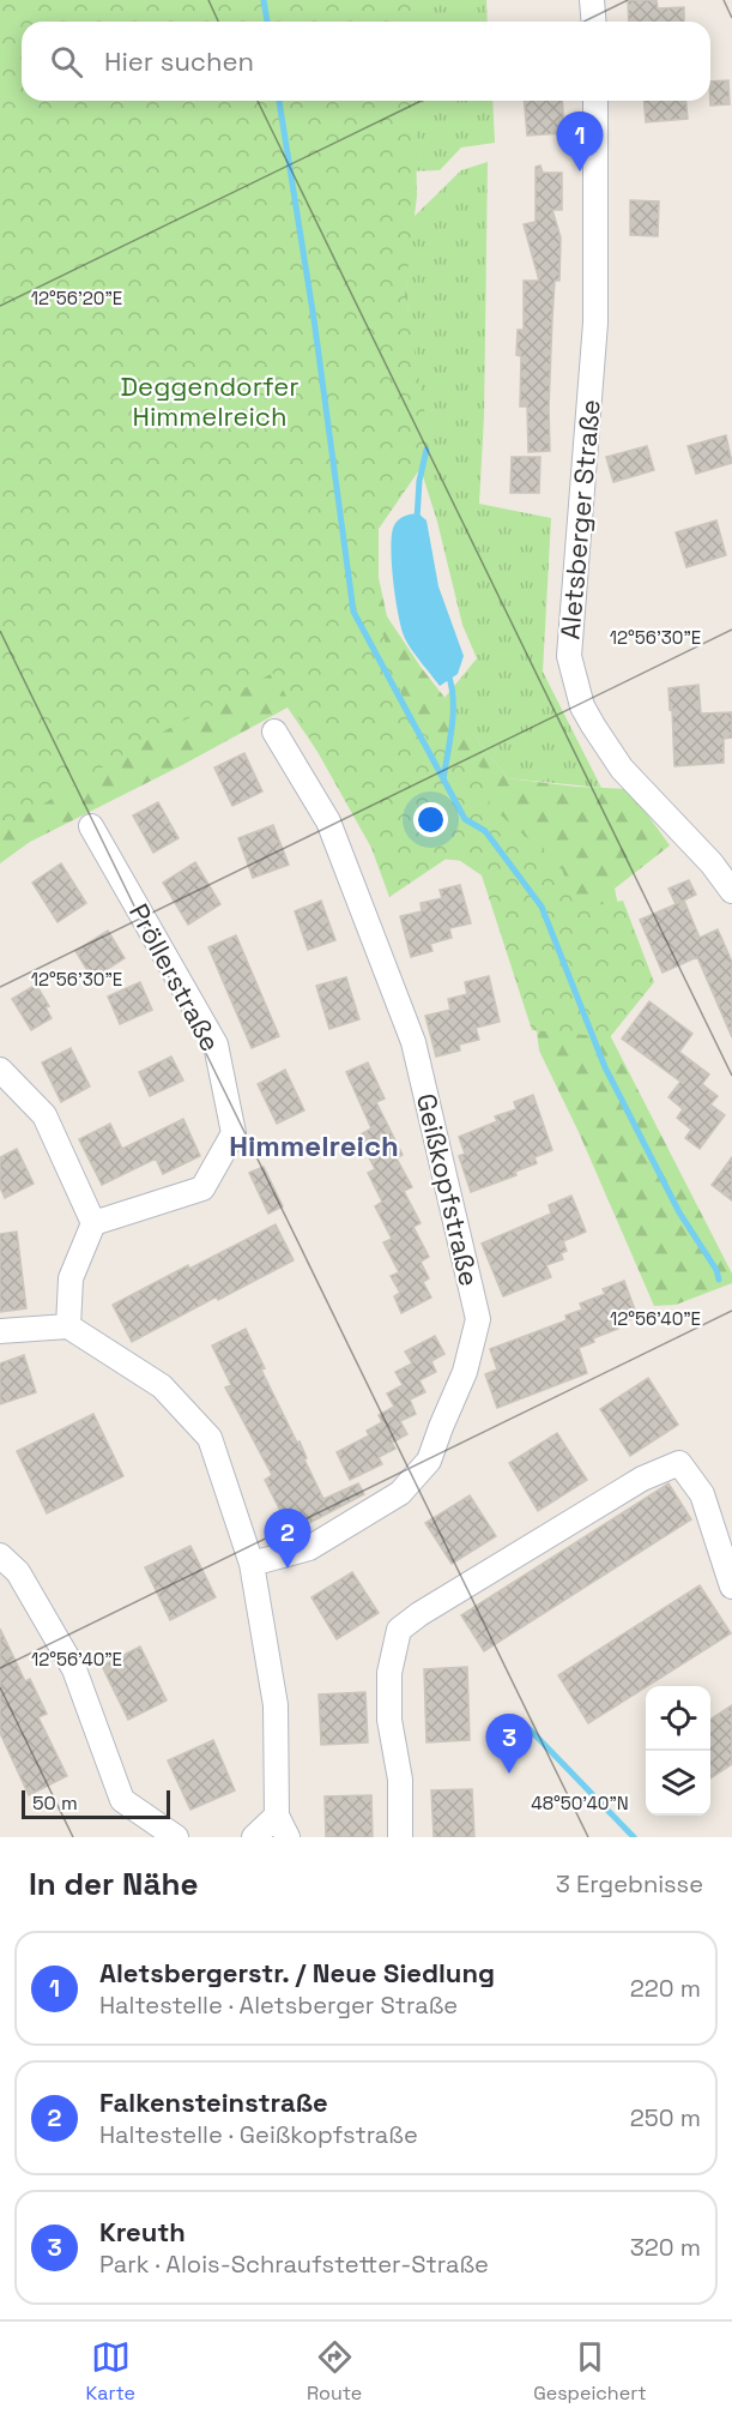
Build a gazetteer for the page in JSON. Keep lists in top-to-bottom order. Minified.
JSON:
{"streets":{"street":["Aletsberger Straße","Pröllerstraße","Geißkopfstraße"]},"districts":["Himmelreich"],"parks":["Deggendorfer Himmelreich"],"scale_bar":"50 m","page":{"search":"Hier suchen","pins":["1","2","3"],"scale":"50 m","heading":["In der Nähe","3 Ergebnisse"],"list":[{"mark":"1","name":"Aletsbergerstr. / Neue Siedlung","note":"Haltestelle · Aletsberger Straße","value":"220 m"},{"mark":"2","name":"Falkensteinstraße","note":"Haltestelle · Geißkopfstraße","value":"250 m"},{"mark":"3","name":"Kreuth","note":"Park · Alois-Schraufstetter-Straße","value":"320 m"}],"nav":["Karte","Route","Gespeichert"]},"coordinates":["12°56'20\"E","12°56'30\"E","12°56'40\"E","48°50'40\"N"]}
